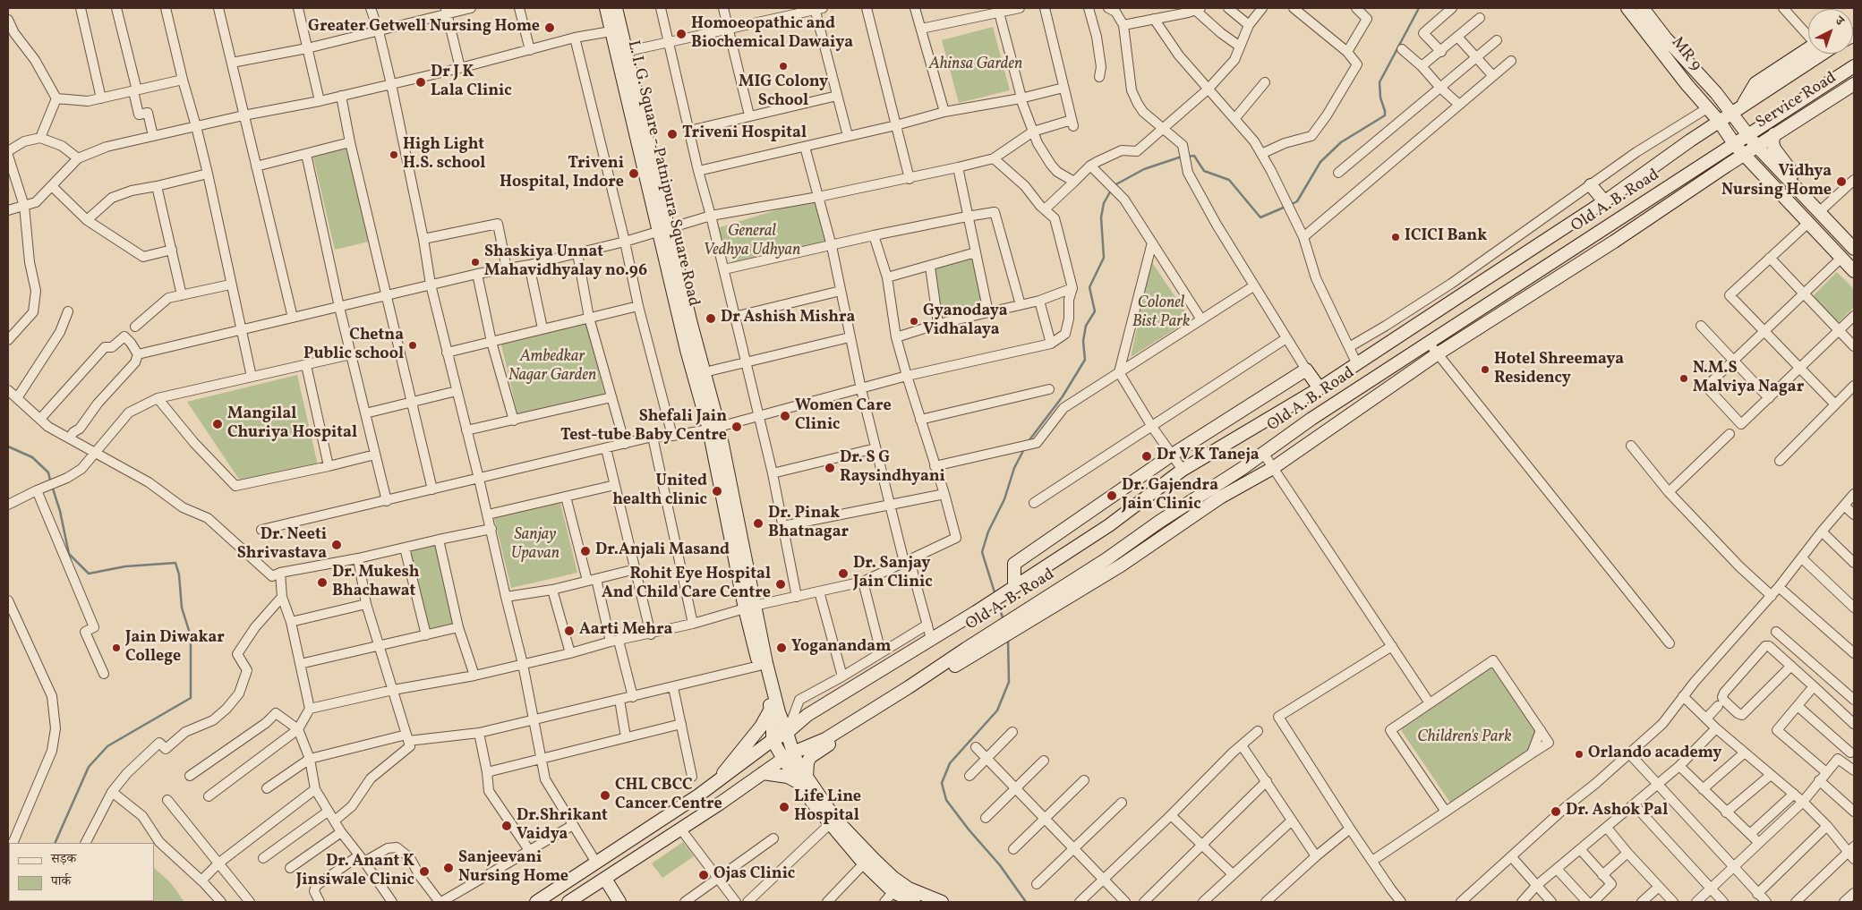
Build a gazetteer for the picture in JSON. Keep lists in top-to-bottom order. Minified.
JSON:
{"streets":{"main road":["MR 9","Service Road","L. I. G. Square - Patnipura Square Road","Old A. B. Road"]},"crossings":[["MR 9","Old A. B. Road"],["Service Road","Old A. B. Road"],["L. I. G. Square - Patnipura Square Road","Old A. B. Road"]],"parks":["Ahinsa Garden","General Vedhya Udhyan","Colonel Bist Park","Ambedkar Nagar Garden","Sanjay Upavan","Children's Park"],"places":["Greater Getwell Nursing Home","Homoeopathic and Biochemical Dawaiya","MIG Colony School","Dr J K Lala Clinic","Triveni Hospital","High Light H.S. school","Triveni Hospital, Indore","Vidhya Nursing Home","ICICI Bank","Shaskiya Unnat Mahavidhyalay no.96","Dr Ashish Mishra","Gyanodaya Vidhalaya","Chetna Public school","Hotel Shreemaya Residency","N.M.S Malviya Nagar","Women Care Clinic","Mangilal Churiya Hospital","Shefali Jain Test-tube Baby Centre","Dr V K Taneja","Dr. S G Raysindhyani","United health clinic","Dr. Gajendra Jain Clinic","Dr. Pinak Bhatnagar","Dr. Neeti Shrivastava","Dr.Anjali Masand","Dr. Sanjay Jain Clinic","Dr. Mukesh Bhachawat","Rohit Eye Hospital And Child Care Centre","Aarti Mehra","Jain Diwakar College","Yoganandam","Orlando academy","CHL CBCC Cancer Centre","Life Line Hospital","Dr. Ashok Pal","Dr.Shrikant Vaidya","Sanjeevani Nursing Home","Dr. Anant K Jinsiwale Clinic","Ojas Clinic"],"legend":["सड़क","पार्क"],"north":"top right"}
